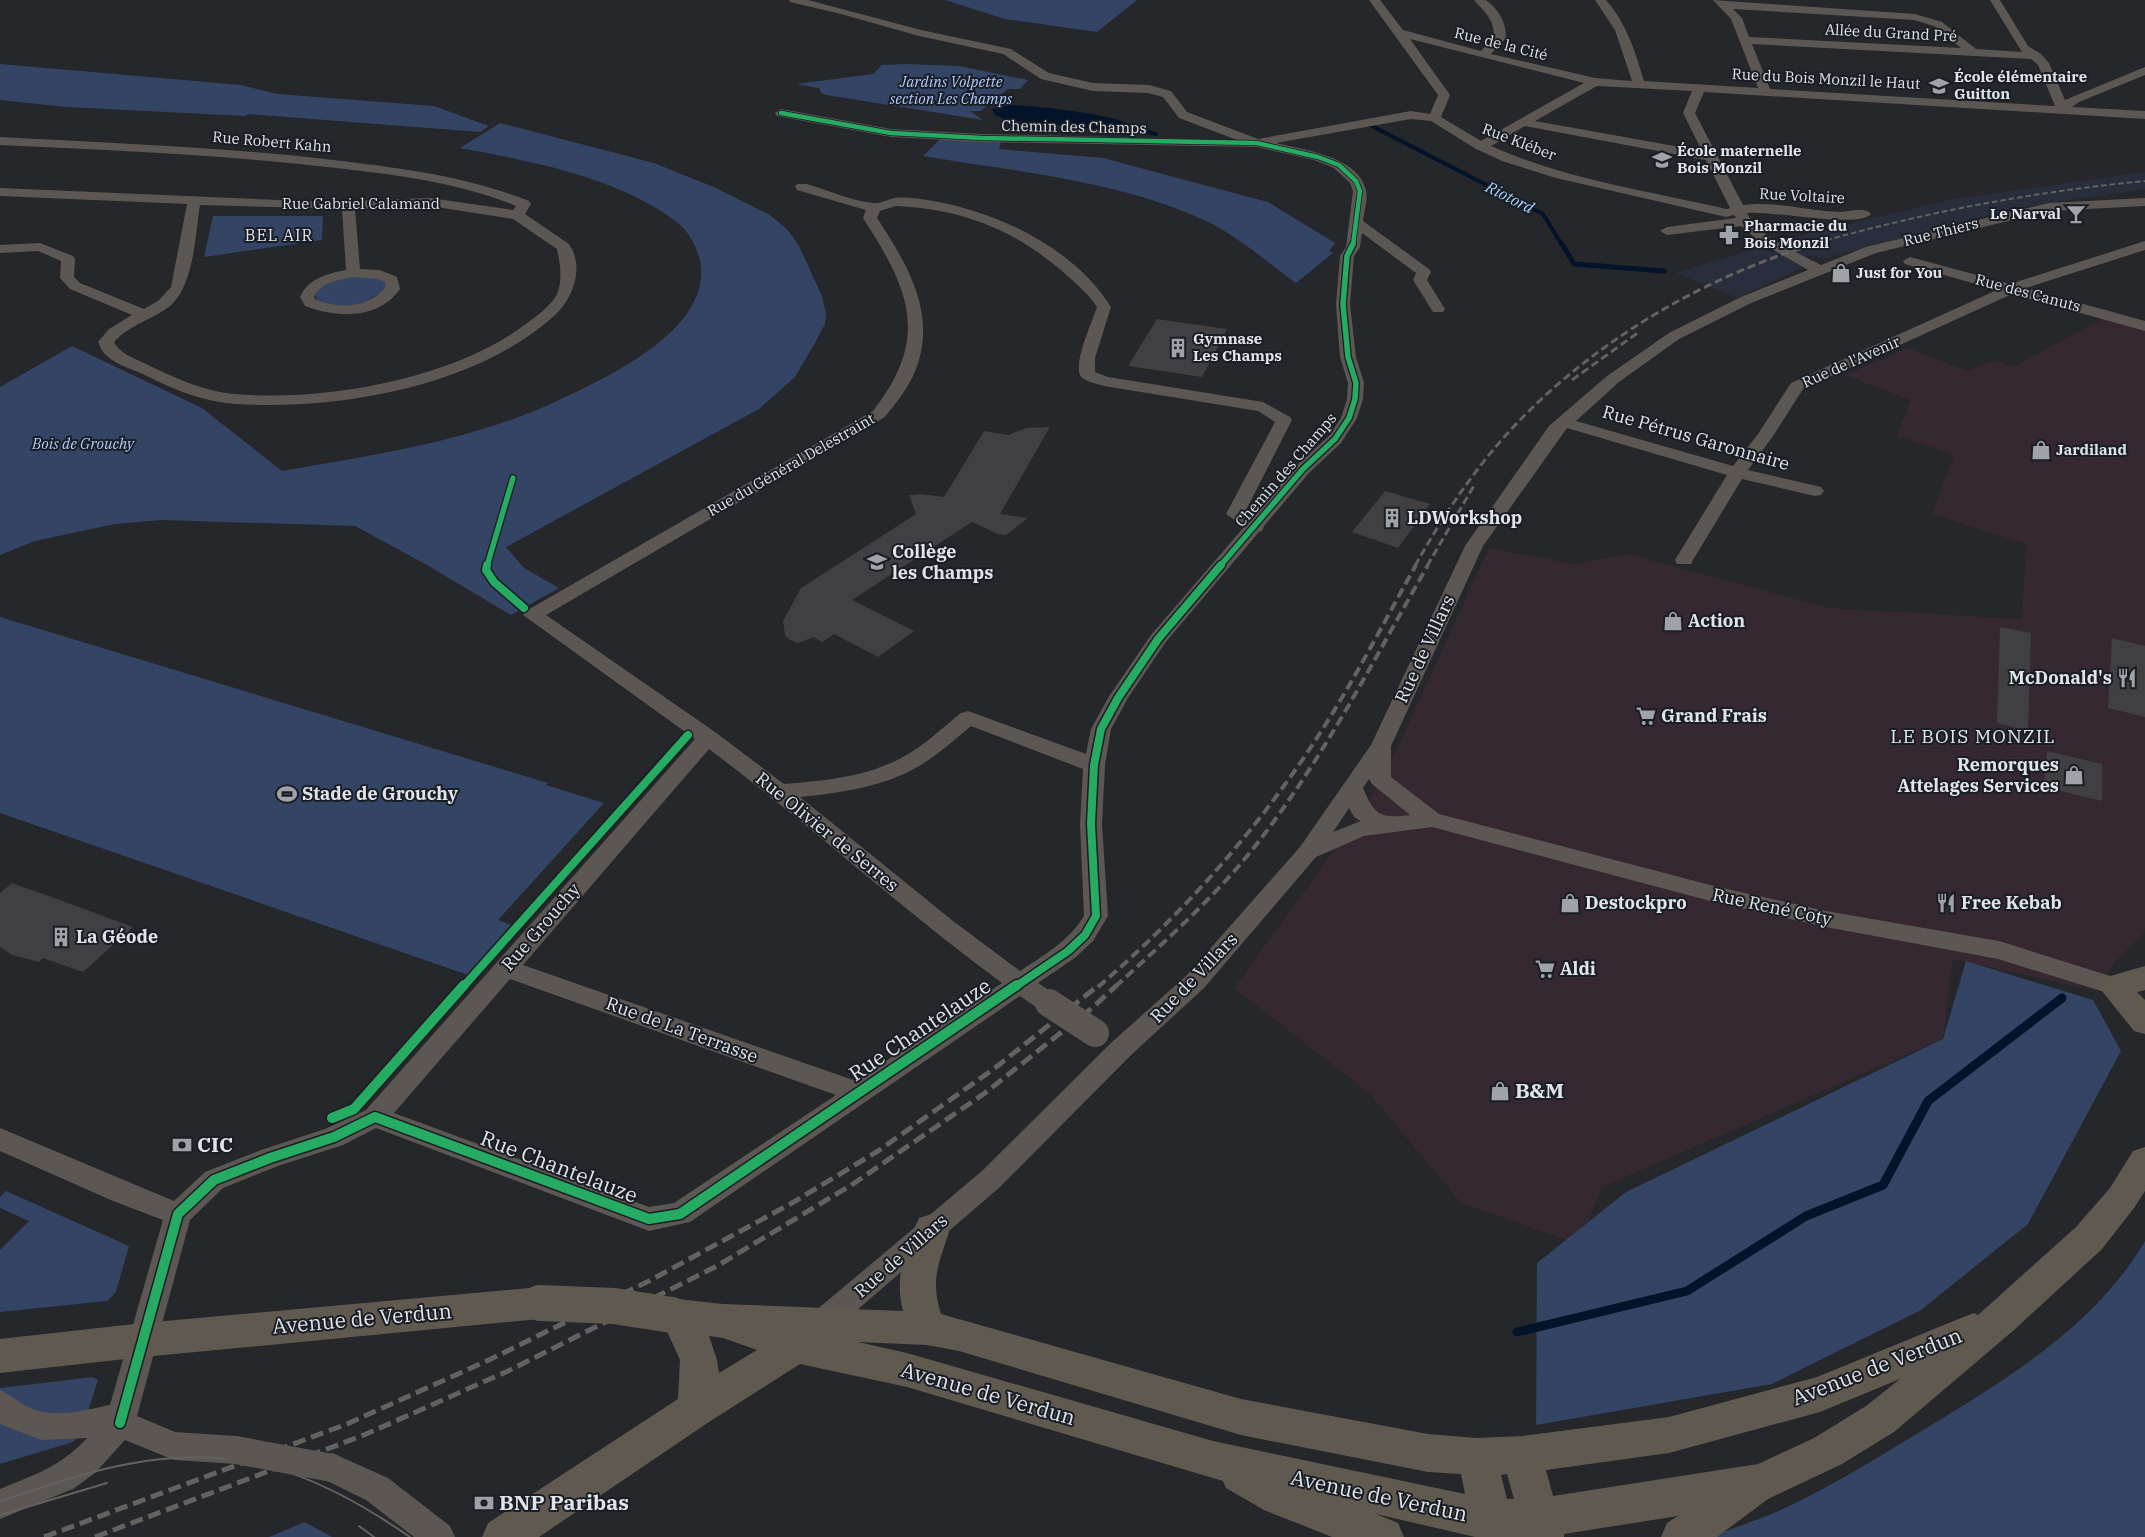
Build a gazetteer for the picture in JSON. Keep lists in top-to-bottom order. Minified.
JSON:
{"streets":{"main road":["Rue de Villars","Avenue de Verdun"],"street":["Allée du Grand Pré","Rue de la Cité","Rue du Bois Monzil le Haut","Chemin des Champs","Rue Robert Kahn","Rue Kléber","Rue Voltaire","Rue Gabriel Calamand","Rue Thiers","Rue des Canuts","Rue de l'Avenir","Rue Pétrus Garonnaire","Rue du Général Delestraint","Rue Olivier de Serres","Rue René Coty","Rue Grouchy","Rue de La Terrasse","Rue Chantelauze"]},"crossings":[["Rue de la Cité","Rue du Bois Monzil le Haut"],["Chemin des Champs","Rue Olivier de Serres"],["Chemin des Champs","Rue Chantelauze"],["Rue Robert Kahn","Rue Gabriel Calamand"],["Rue Kléber","Rue Voltaire"],["Rue Thiers","Rue de Villars"],["Rue des Canuts","Rue de l'Avenir"],["Rue de l'Avenir","Rue Pétrus Garonnaire"],["Rue Pétrus Garonnaire","Rue de Villars"],["Rue du Général Delestraint","Rue Olivier de Serres"],["Rue de Villars","Rue Olivier de Serres"],["Rue de Villars","Rue René Coty"],["Rue de Villars","Avenue de Verdun"],["Rue Olivier de Serres","Rue Grouchy"],["Rue Olivier de Serres","Rue Chantelauze"],["Rue Grouchy","Rue de La Terrasse"],["Rue Grouchy","Rue Chantelauze"],["Rue de La Terrasse","Rue Chantelauze"]],"districts":["BEL AIR","LE BOIS MONZIL"],"water":["Riotord"],"parks":["Jardins Volpette section Les Champs","Bois de Grouchy"],"places":{"school or university":["École élémentaire Guitton","École maternelle Bois Monzil","Collège les Champs"],"bar":["Le Narval"],"pharmacy":["Pharmacie du Bois Monzil"],"shop":["Just for You","Jardiland","Action","Remorques Attelages Services","Destockpro","B&M"],"building":["Gymnase Les Champs","LDWorkshop","La Géode"],"restaurant":["McDonald's","Free Kebab"],"supermarket":["Grand Frais","Aldi"],"sports":["Stade de Grouchy"],"bank":["CIC","BNP Paribas"]}}
